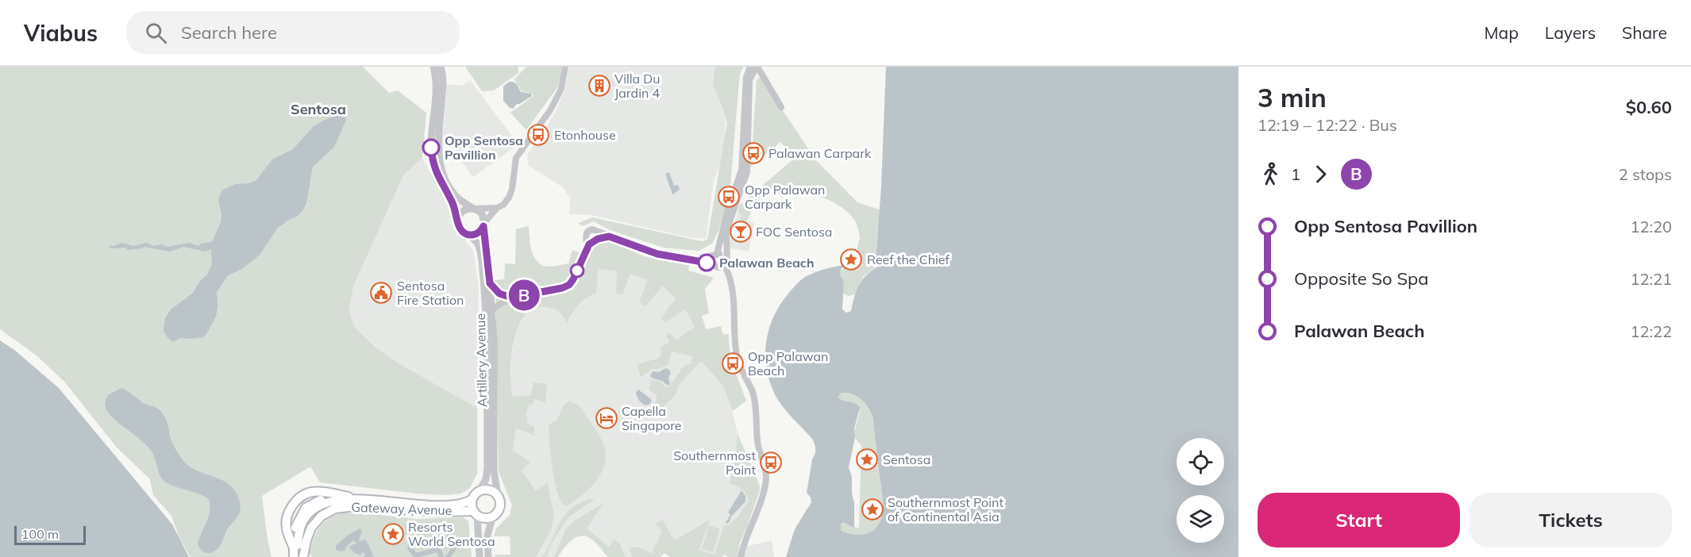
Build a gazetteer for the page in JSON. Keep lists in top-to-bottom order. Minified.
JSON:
{"streets":{"main road":["Gateway Avenue"],"street":["Artillery Avenue"]},"crossings":[["Artillery Avenue","Gateway Avenue"]],"districts":["Sentosa"],"places":{"building":["Villa Du Jardin 4"],"bus stop":["Etonhouse","Palawan Carpark","Opp Palawan Carpark","Opp Palawan Beach","Southernmost Point"],"other":["Opp Sentosa Pavillion","Palawan Beach"],"bar":["FOC Sentosa"],"place":["Reef the Chief","Sentosa","Southernmost Point of Continental Asia","Resorts World Sentosa"],"public building":["Sentosa Fire Station"],"hotel":["Capella Singapore"]},"lines":["bus line B"],"scale_bar":"100 m","page":{"header":"Viabus","search":"Search here","nav":["Map","Layers","Share"],"on_map":"B","heading":["3 min","12:19 – 12:22 · Bus","$0.60"],"legs":["1","B","2 stops"],"list":[{"name":"Opp Sentosa Pavillion","value":"12:20"},{"name":"Opposite So Spa","value":"12:21"},{"name":"Palawan Beach","value":"12:22"}],"buttons":["Start","Tickets"],"scale":"100 m"}}
